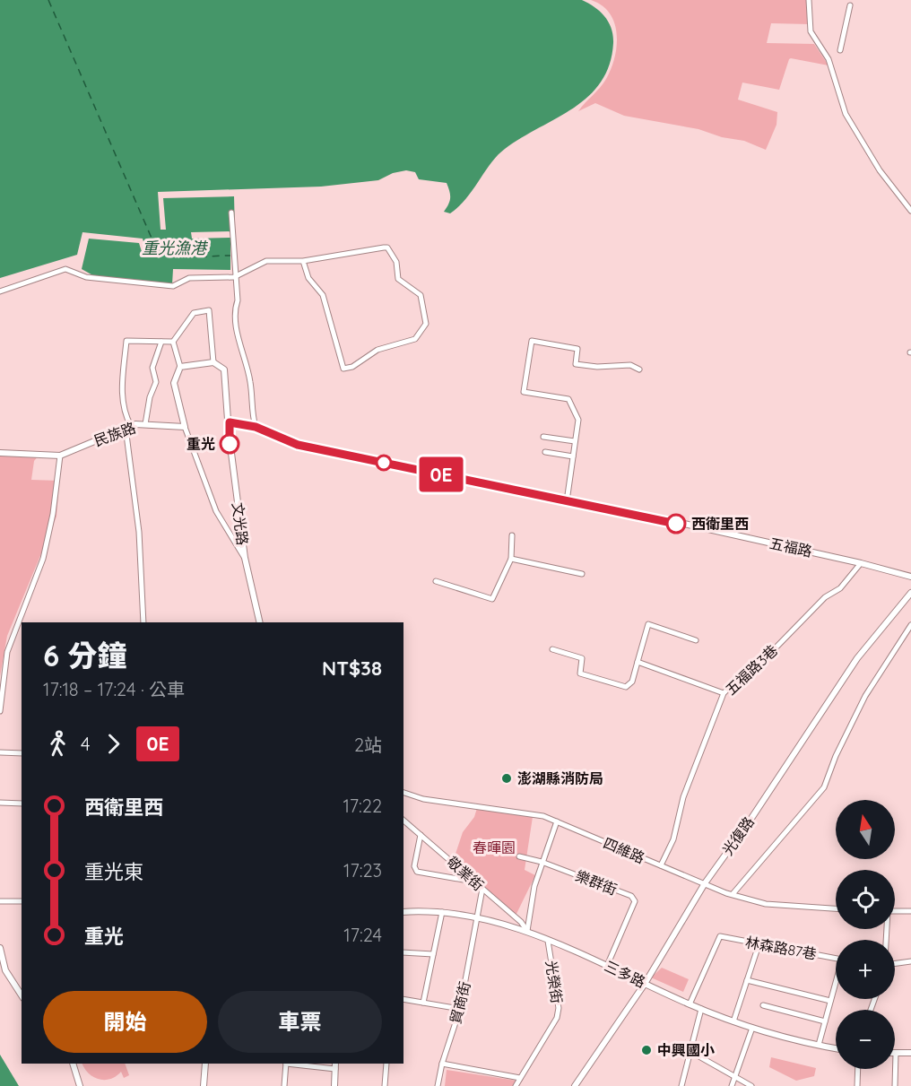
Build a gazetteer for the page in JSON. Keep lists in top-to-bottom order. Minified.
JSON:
{"streets":{"street":["民族路","文光路","五福路","五福路3巷","光復路","四維路","敬業街","樂群街","林森路87巷","三多路","光榮街","貿商街"]},"crossings":[["文光路","五福路"],["五福路","五福路3巷"],["五福路3巷","四維路"],["光復路","四維路"],["光復路","三多路"],["敬業街","三多路"],["敬業街","貿商街"],["樂群街","三多路"],["林森路87巷","三多路"],["三多路","光榮街"],["三多路","貿商街"]],"water":["重光漁港"],"parks":["春暉園"],"places":["重光","西衛里西","澎湖縣消防局","中興國小"],"lines":["bus line 0E"],"north":"top","page":{"on_map":"0E","heading":["6 分鐘","17:18 – 17:24 · 公車","NT$38"],"legs":["4","0E","2站"],"list":[{"name":"西衛里西","value":"17:22"},{"name":"重光東","value":"17:23"},{"name":"重光","value":"17:24"}],"map_buttons":["+","−"],"buttons":["開始","車票"]}}
